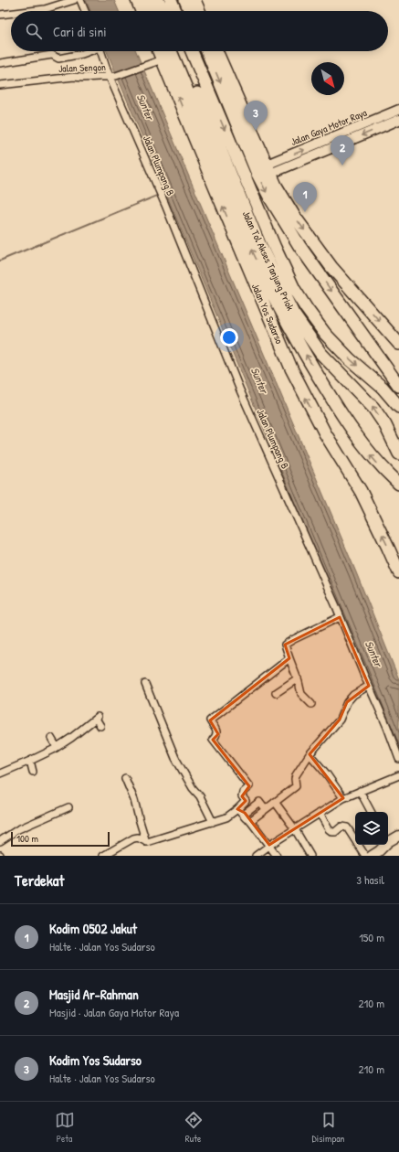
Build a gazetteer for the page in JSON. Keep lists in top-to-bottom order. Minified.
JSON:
{"streets":{"highway":["Jalan Tol Akses Tanjung Priok","Jalan Yos Sudarso"],"street":["Jalan Sengon","Jalan Gaya Motor Raya","Jalan Plumpang B"]},"crossings":[["Jalan Sengon","Jalan Plumpang B"],["Jalan Sengon","Jalan Yos Sudarso"]],"water":["Sunter"],"scale_bar":"100 m","north":"bottom right","page":{"search":"Cari di sini","pins":["3","2","1"],"scale":"100 m","heading":["Terdekat","3 hasil"],"list":[{"mark":"1","name":"Kodim 0502 Jakut","note":"Halte · Jalan Yos Sudarso","value":"150 m"},{"mark":"2","name":"Masjid Ar-Rahman","note":"Masjid · Jalan Gaya Motor Raya","value":"210 m"},{"mark":"3","name":"Kodim Yos Sudarso","note":"Halte · Jalan Yos Sudarso","value":"210 m"}],"nav":["Peta","Rute","Disimpan"]}}
